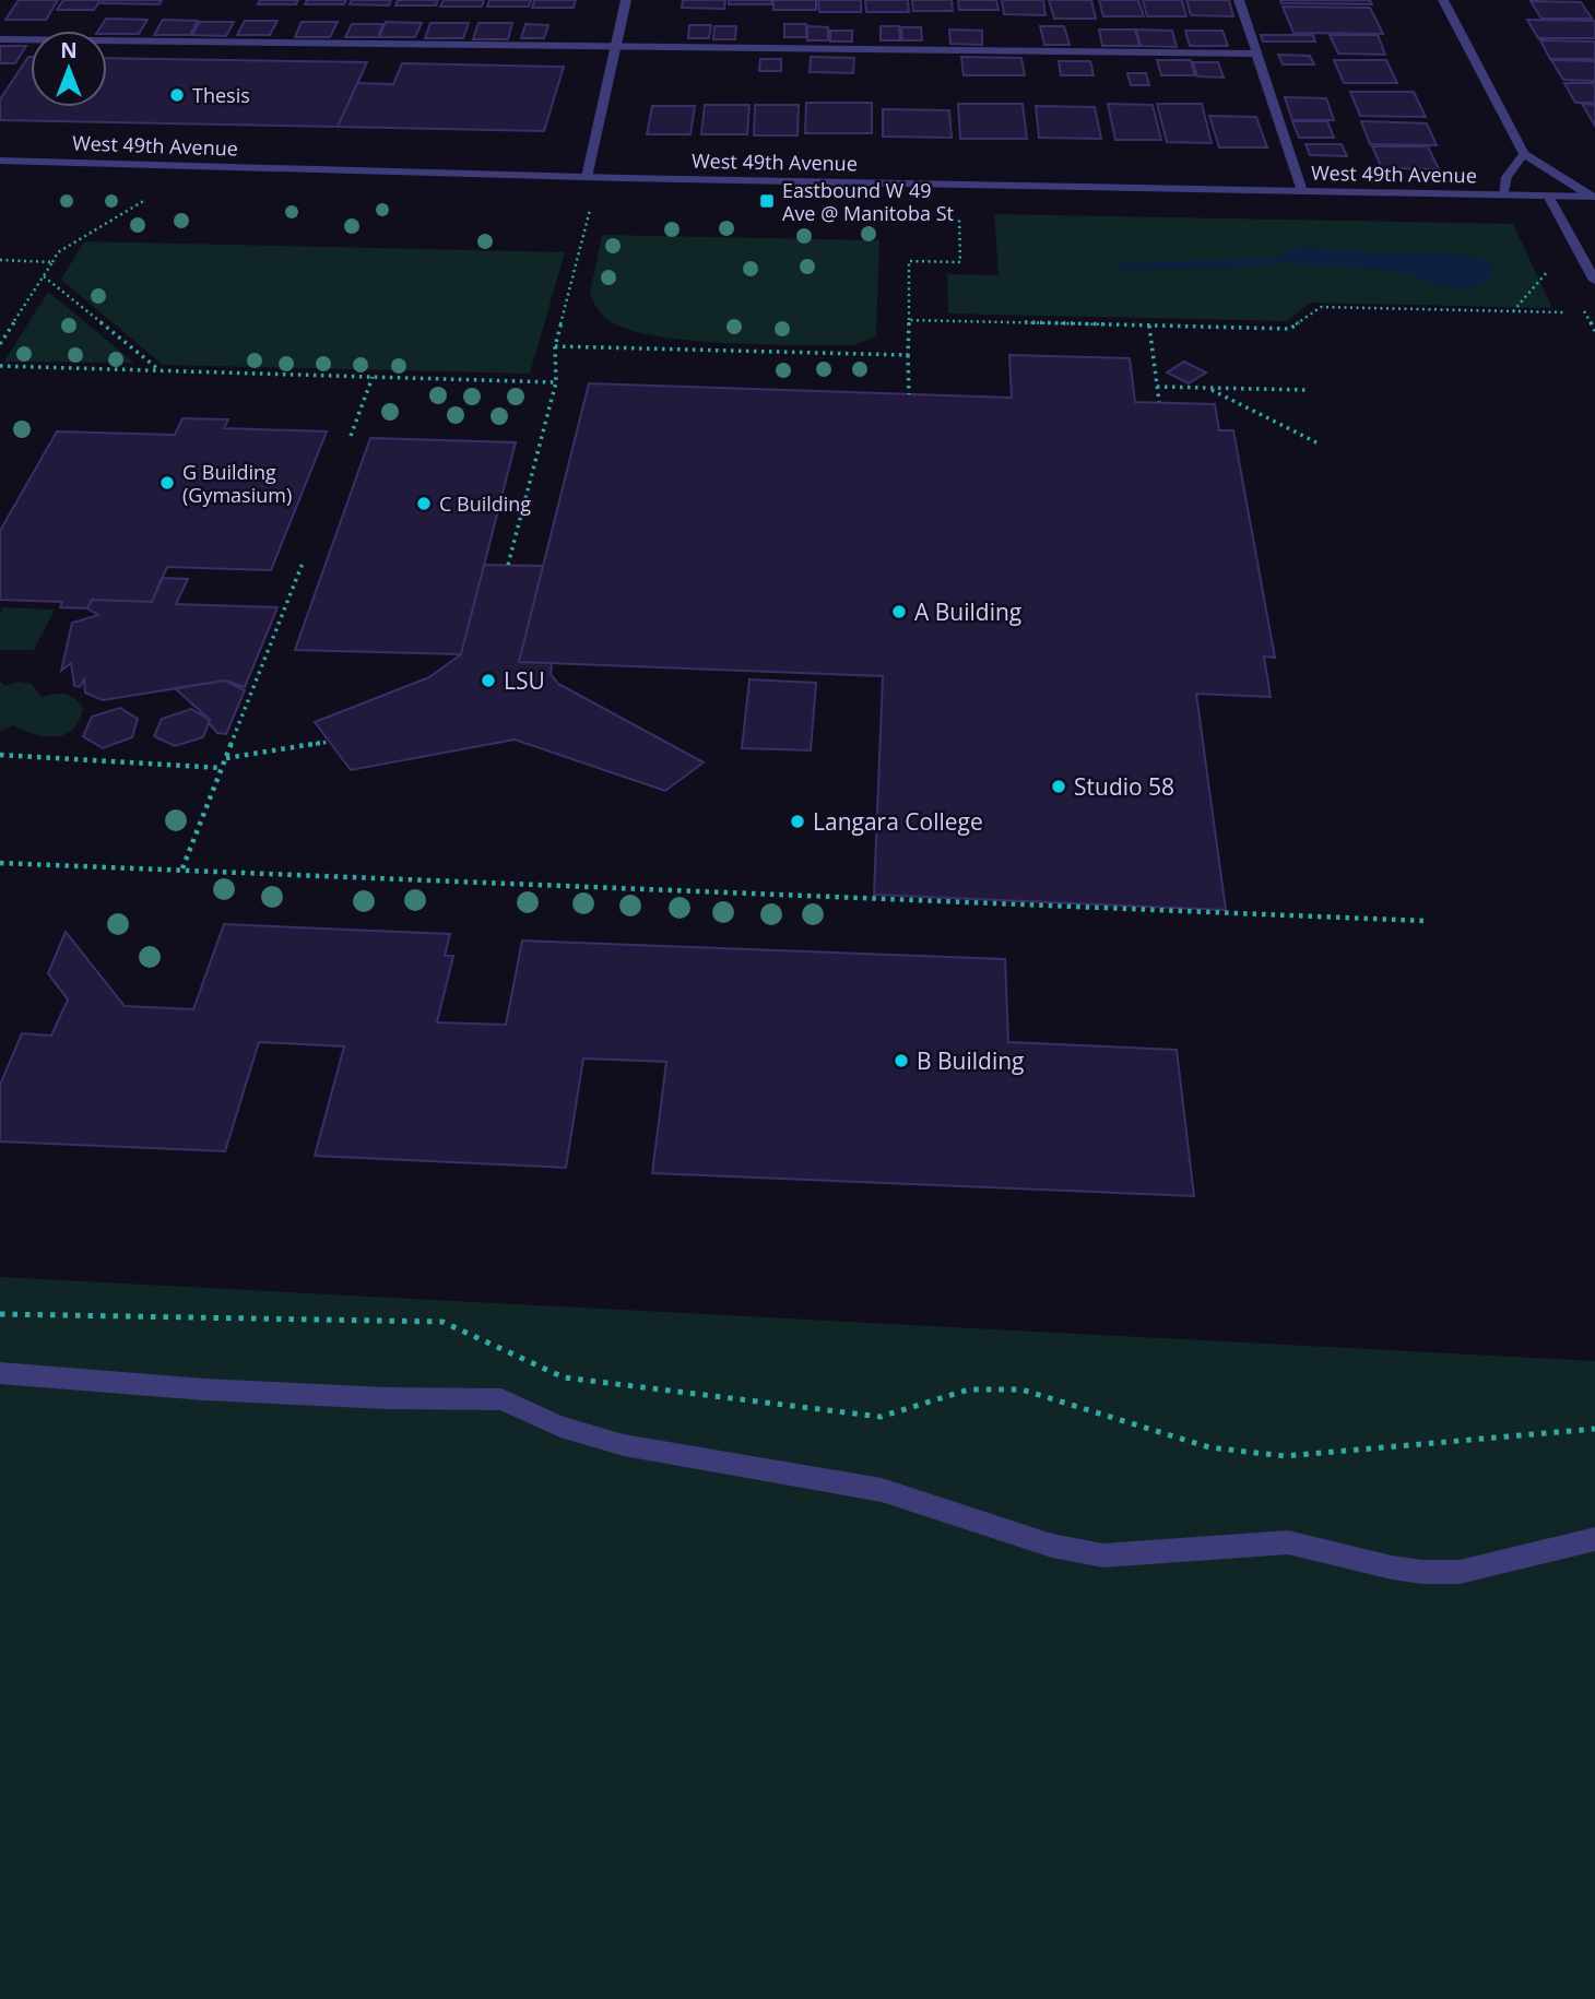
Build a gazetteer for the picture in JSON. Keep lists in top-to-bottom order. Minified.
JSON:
{"streets":{"street":["West 49th Avenue"]},"places":{"other":["Thesis","G Building (Gymasium)","C Building","A Building","LSU","Studio 58","Langara College","B Building"],"transit":["Eastbound W 49 Ave @ Manitoba St"]},"north":"top"}
